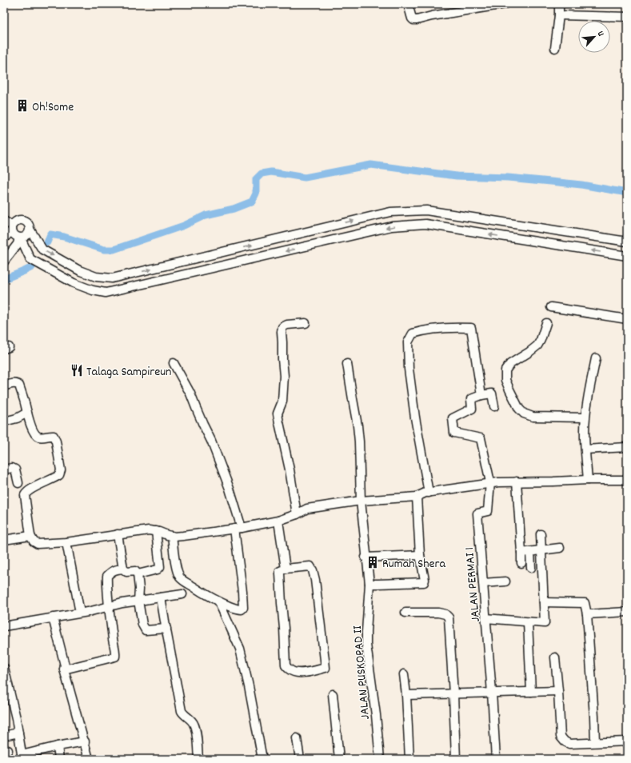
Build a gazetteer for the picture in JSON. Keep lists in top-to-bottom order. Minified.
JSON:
{"streets":{"street":["JALAN PERMAI 1","JALAN PUSKOPAD II"]},"places":{"building":["Oh!Some","Rumah Shera"],"restaurant":["Talaga Sampireun"]},"north":"top right"}
